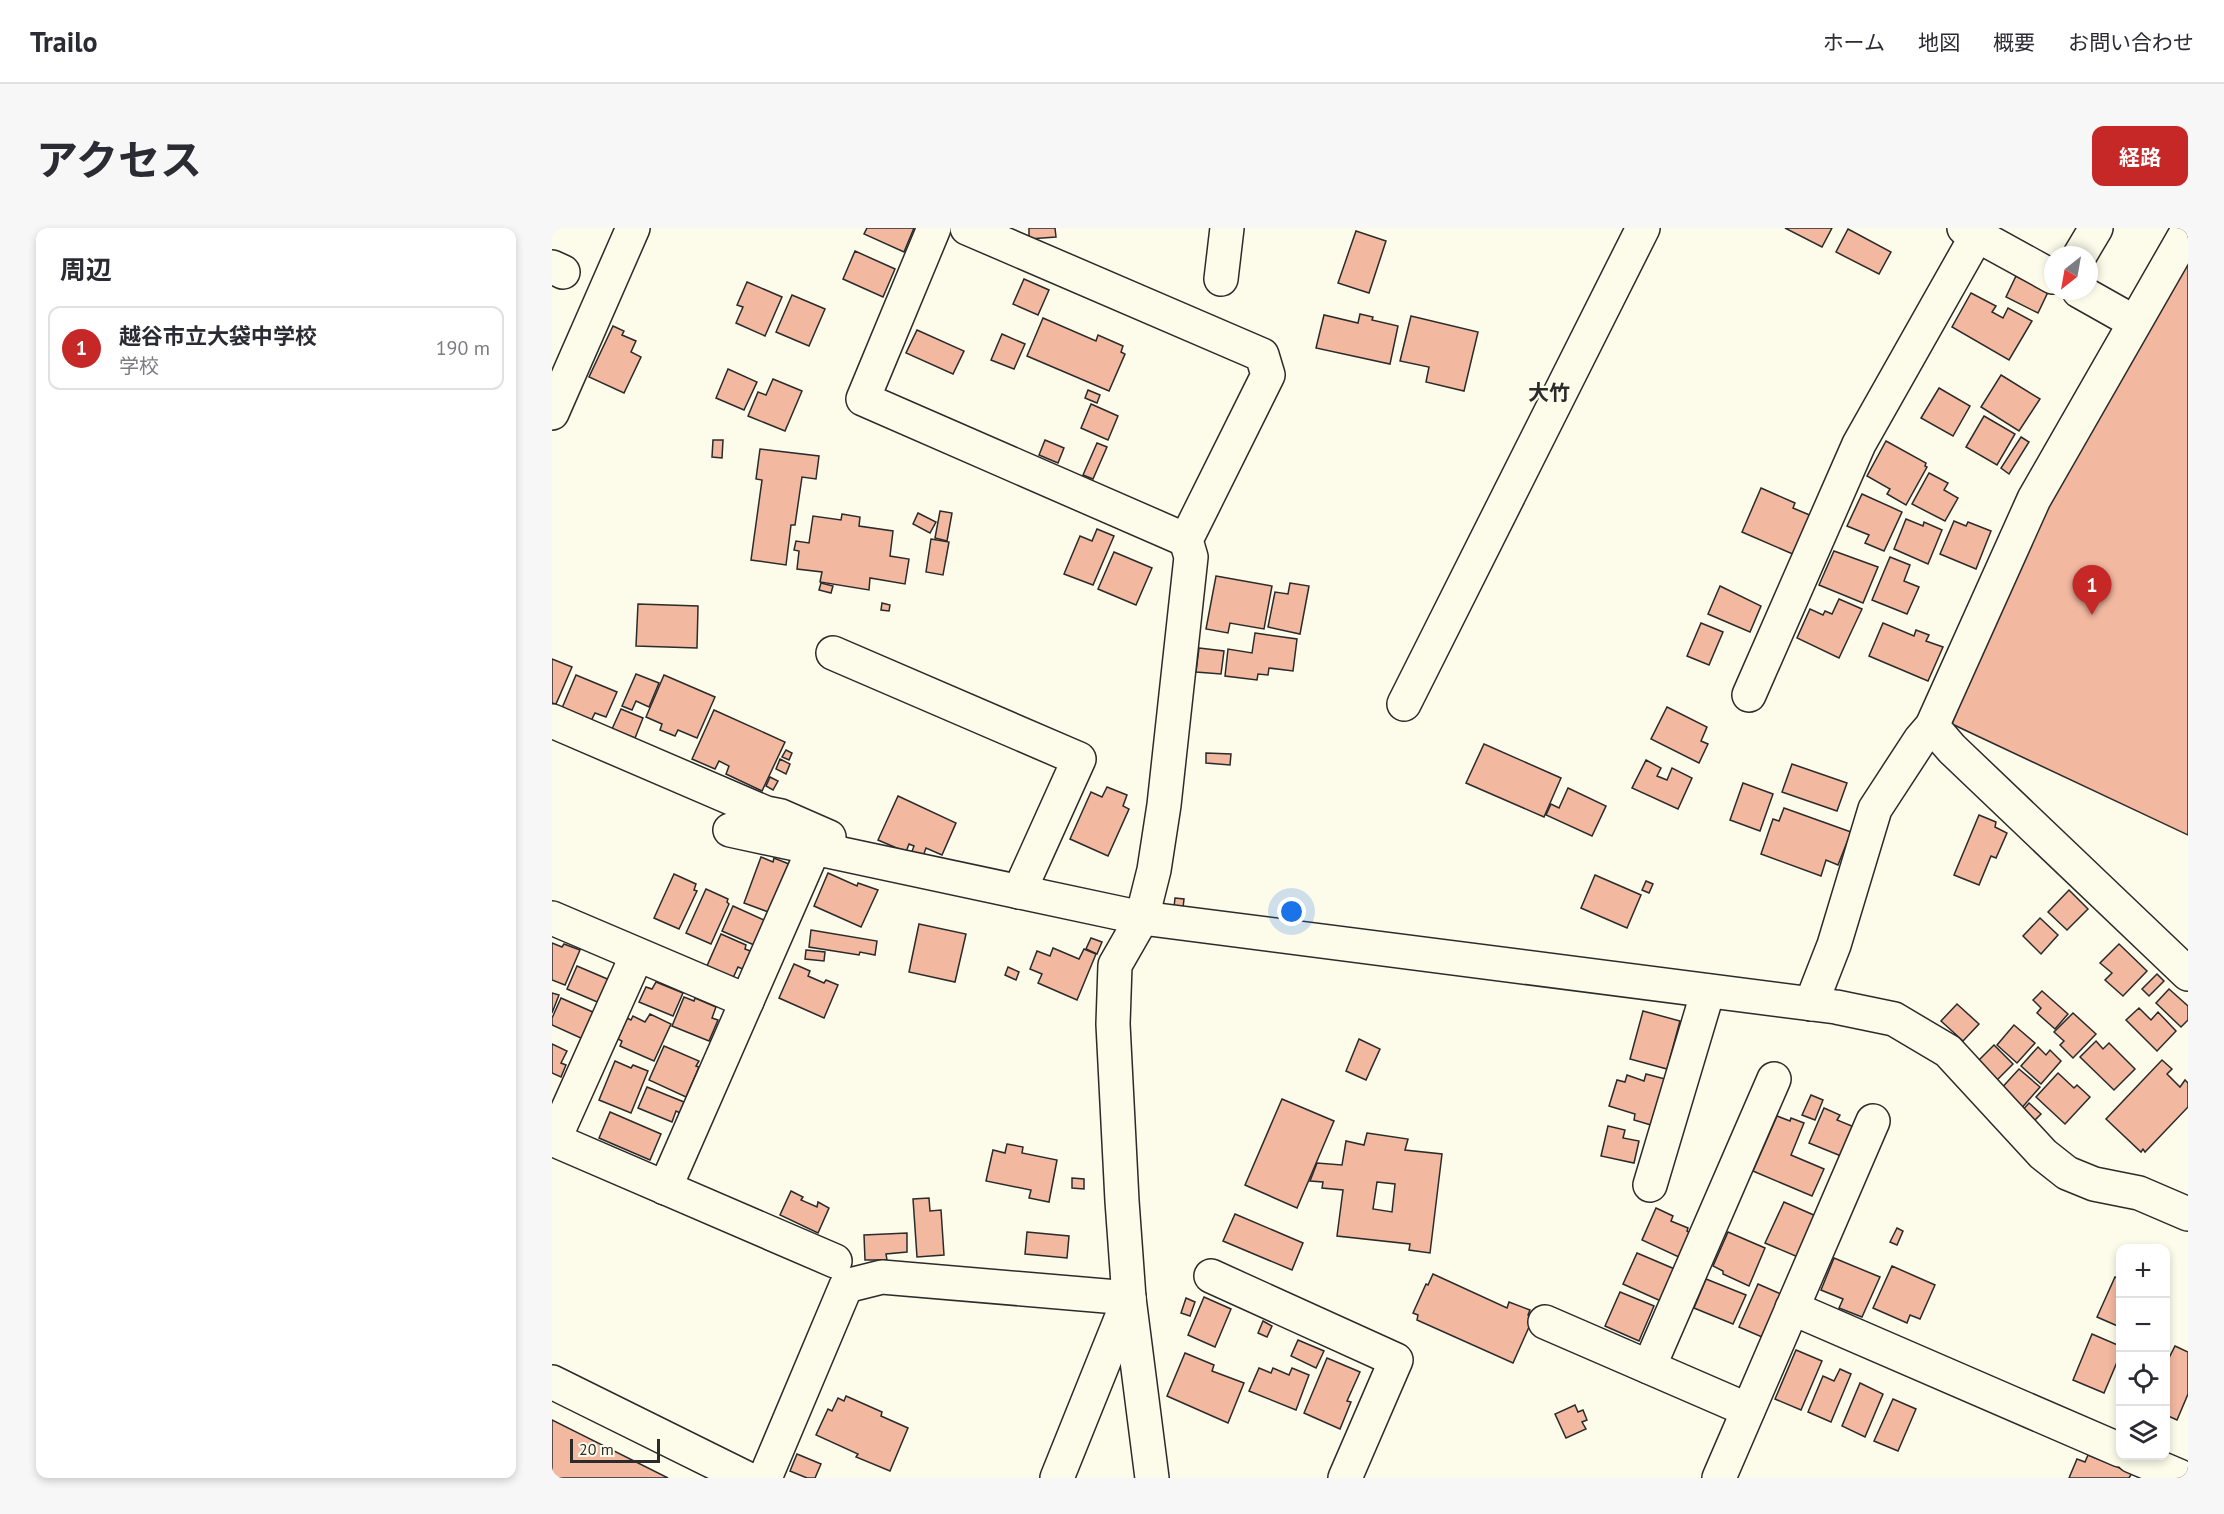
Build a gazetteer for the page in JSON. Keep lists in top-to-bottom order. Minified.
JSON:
{"districts":["大竹"],"scale_bar":"20 m","north":"bottom left","page":{"header":"Trailo","nav":["ホーム","地図","概要","お問い合わせ"],"title":"アクセス","buttons":"経路","heading":"周辺","list":[{"mark":"1","name":"越谷市立大袋中学校","note":"学校","value":"190 m"}],"pins":"1","map_buttons":["+","−"],"scale":"20 m"}}
